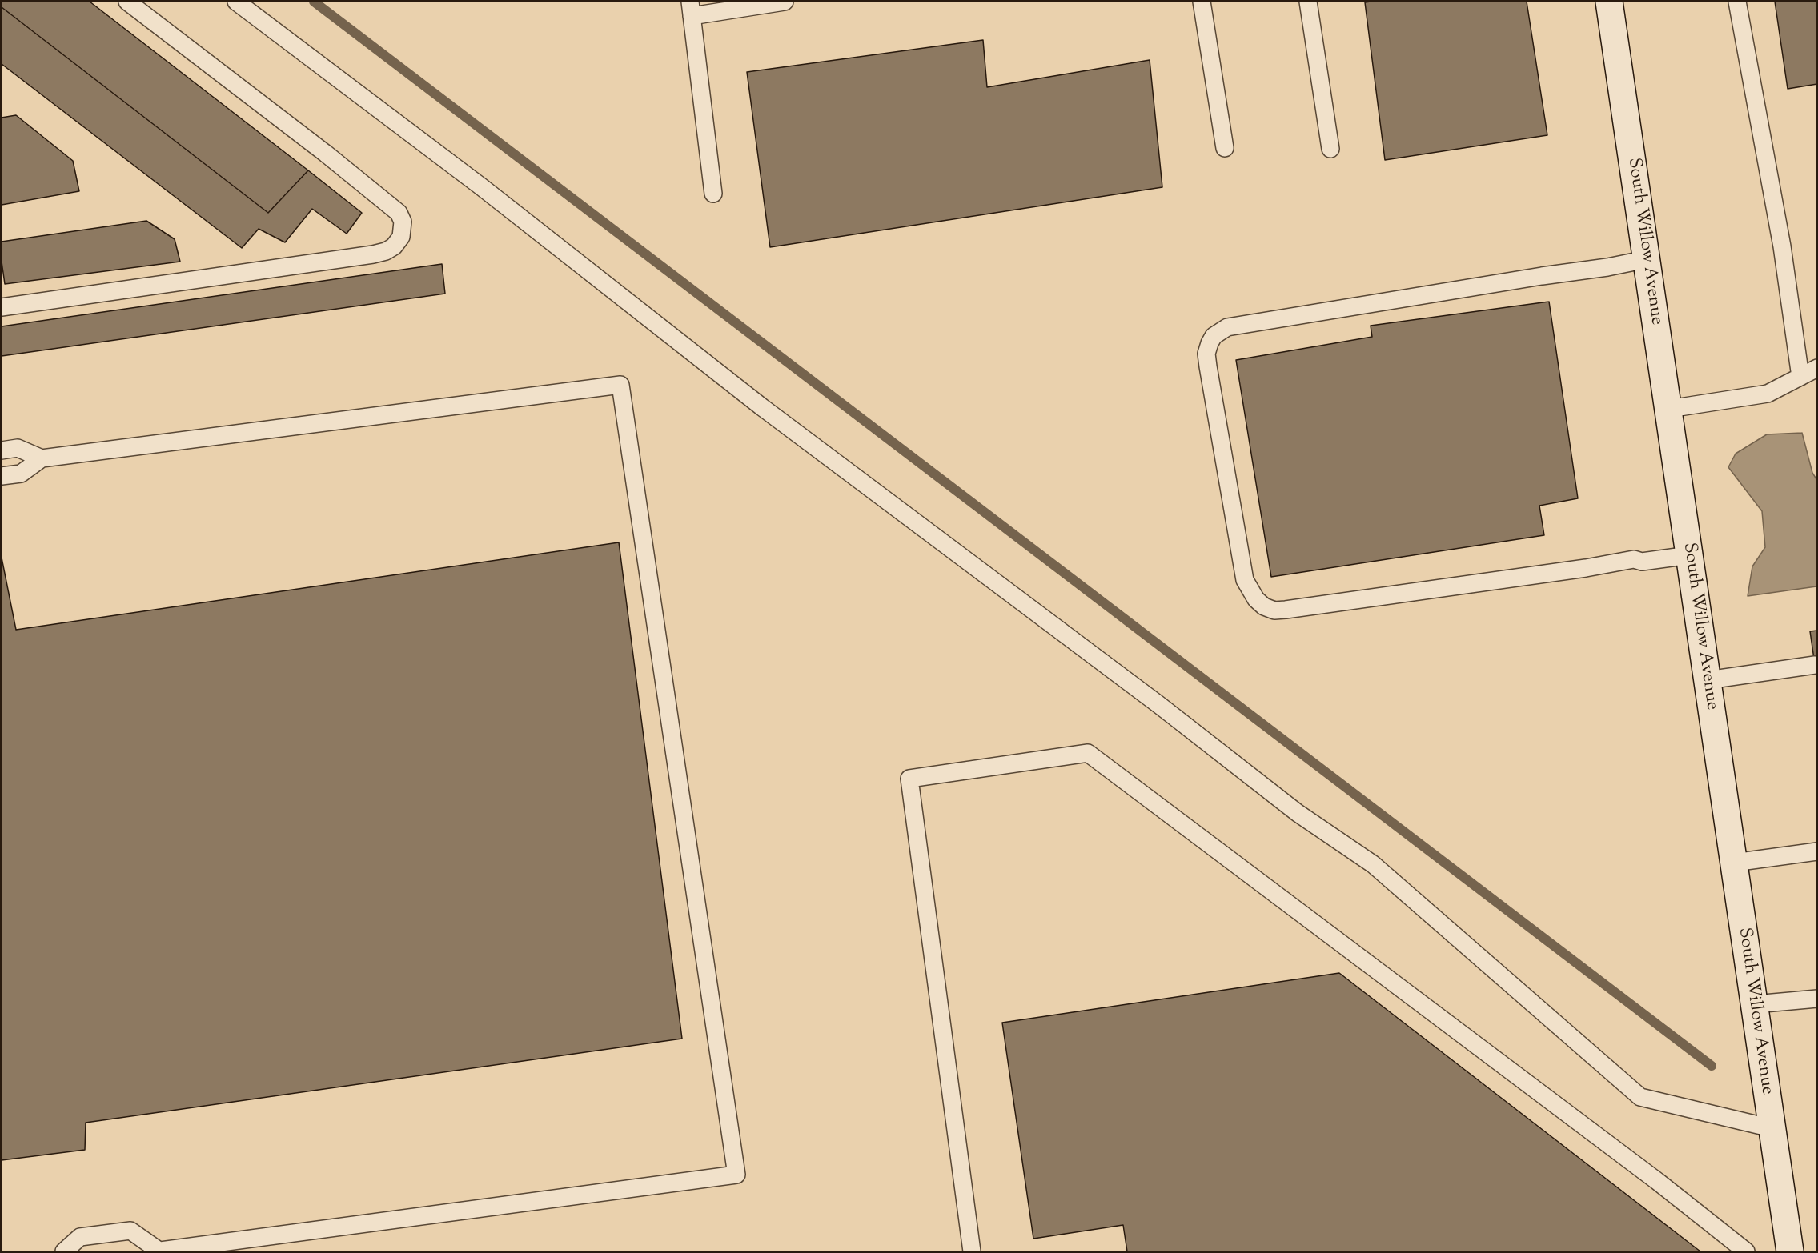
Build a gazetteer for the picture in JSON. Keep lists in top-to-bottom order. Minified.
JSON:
{"streets":{"street":["South Willow Avenue"]}}
